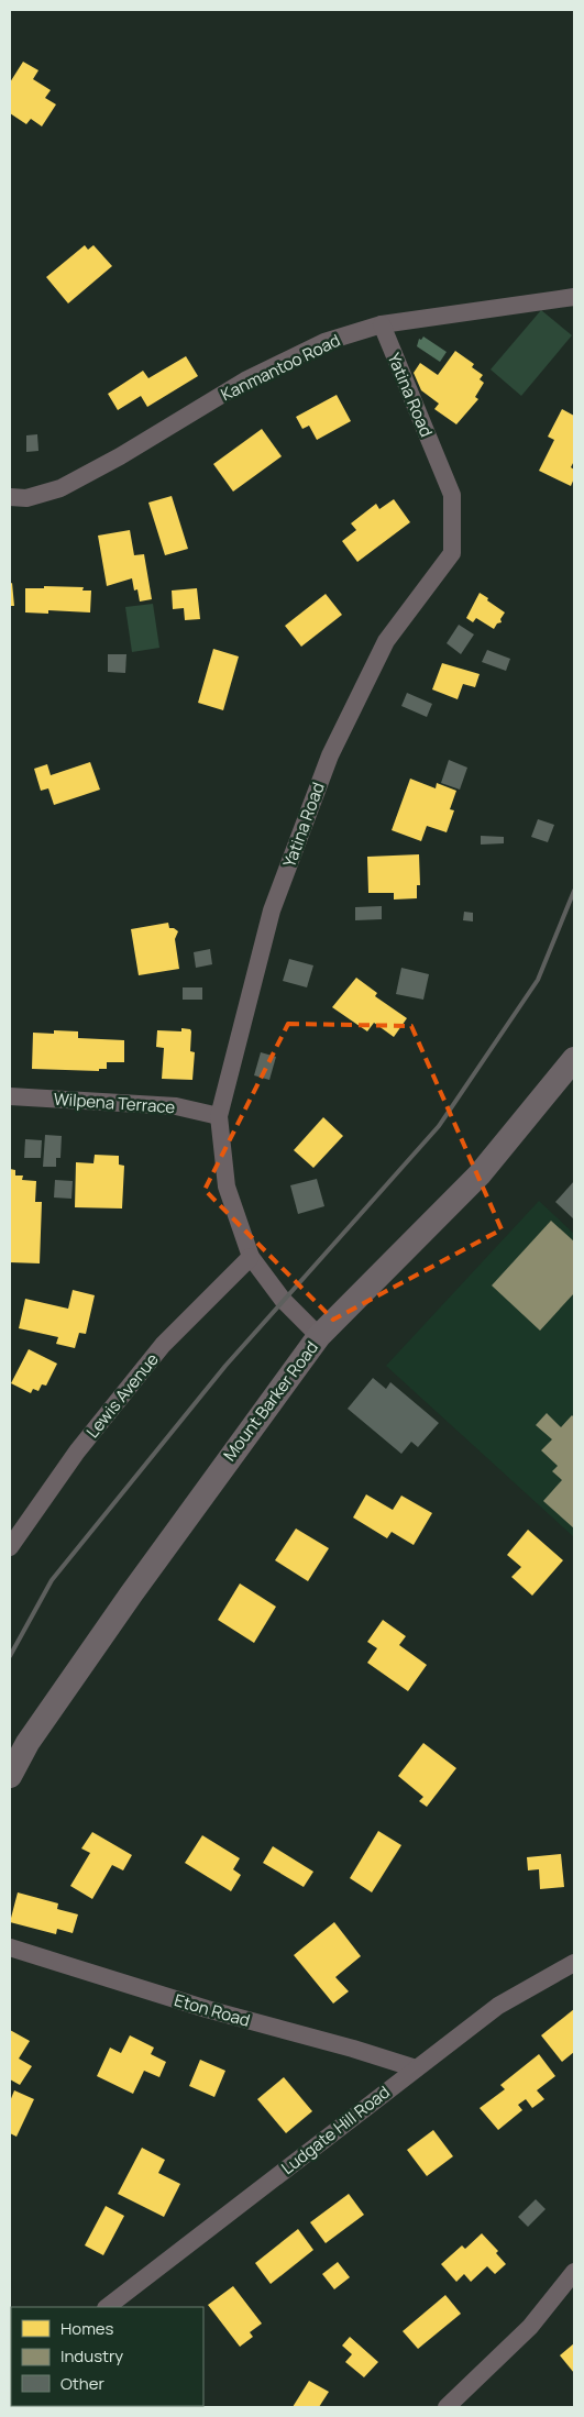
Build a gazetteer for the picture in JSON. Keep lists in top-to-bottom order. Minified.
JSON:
{"streets":{"main road":["Mount Barker Road"],"street":["Kanmantoo Road","Yatina Road","Wilpena Terrace","Lewis Avenue","Eton Road","Ludgate Hill Road"]},"crossings":[["Kanmantoo Road","Yatina Road"],["Yatina Road","Wilpena Terrace"],["Yatina Road","Lewis Avenue"],["Yatina Road","Mount Barker Road"],["Eton Road","Ludgate Hill Road"]],"legend":["Homes","Industry","Other"]}
